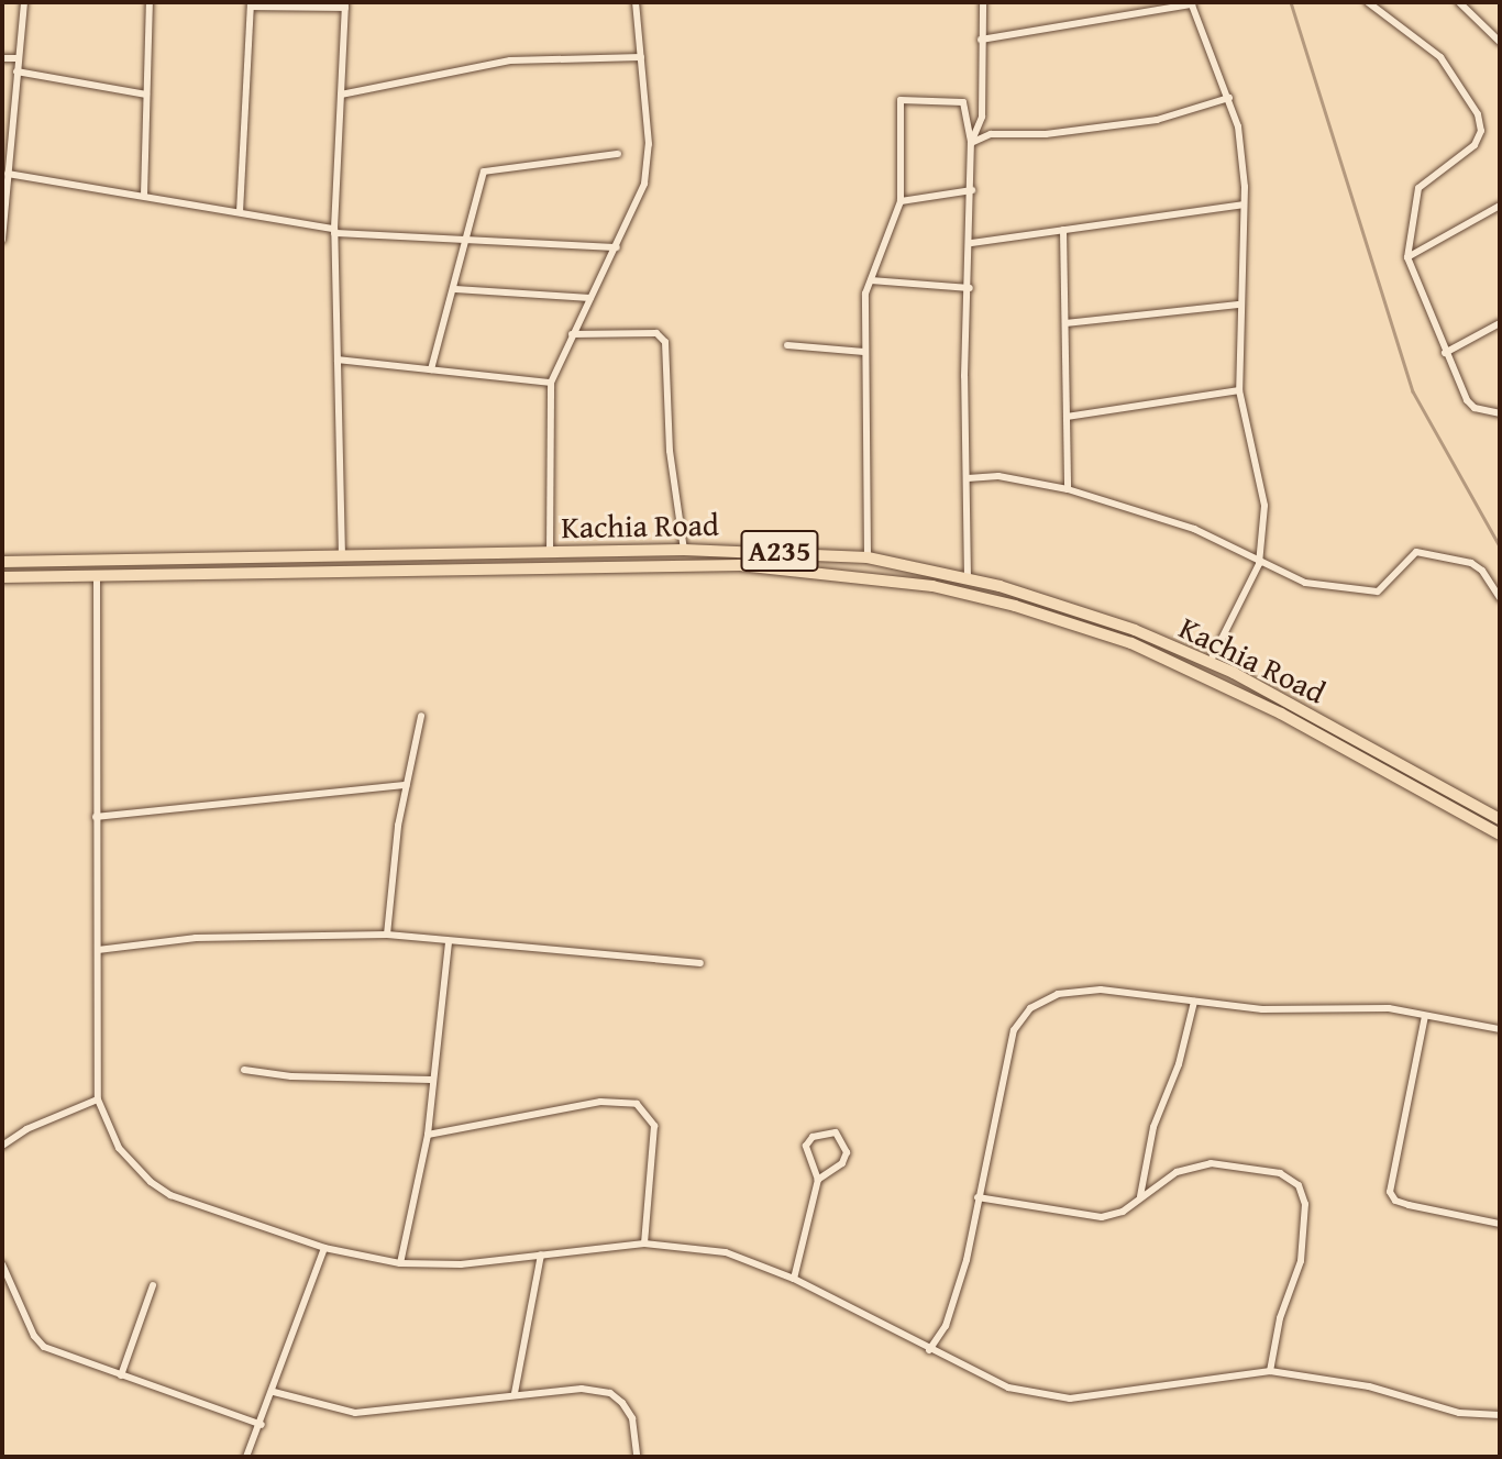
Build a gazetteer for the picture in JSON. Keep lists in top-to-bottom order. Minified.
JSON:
{"streets":{"highway":["Kachia Road","A235"]}}
